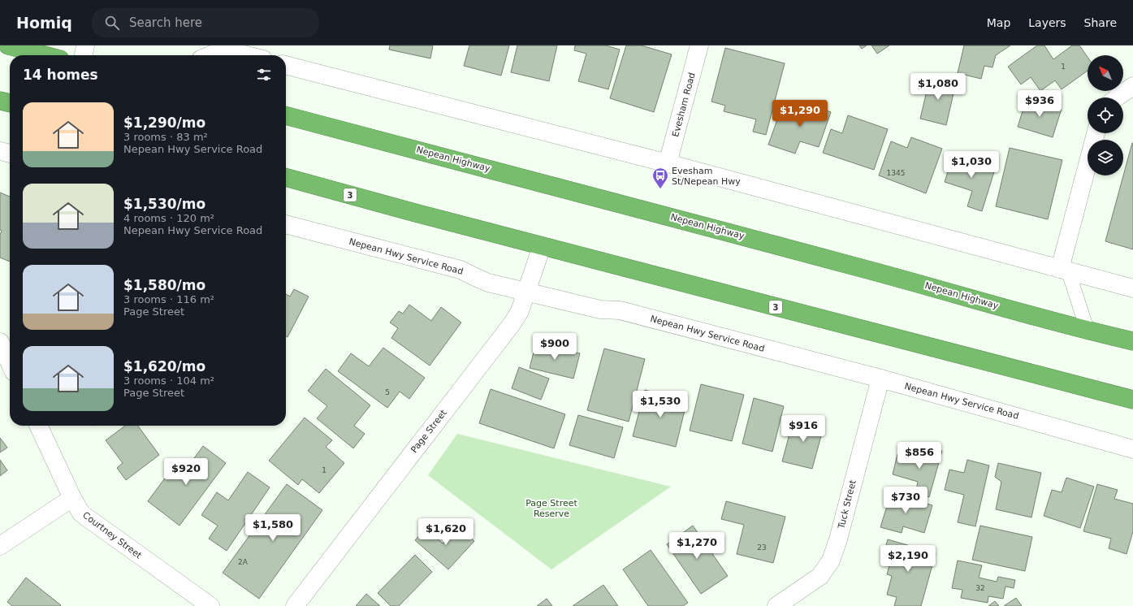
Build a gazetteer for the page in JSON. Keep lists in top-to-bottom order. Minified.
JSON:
{"streets":{"highway":["Nepean Highway","3"],"street":["Evesham Road","Nepean Hwy Service Road","Page Street","Tuck Street","Courtney Street"]},"crossings":[["3","Page Street"],["Nepean Hwy Service Road","Page Street"],["Nepean Hwy Service Road","Tuck Street"]],"parks":["Page Street Reserve"],"places":{"bus stop":["Evesham St/Nepean Hwy"]},"house_numbers":["1","1345","5","1","23","2A","32"],"north":"top left","page":{"header":"Homiq","search":"Search here","nav":["Map","Layers","Share"],"heading":"14 homes","price":["$1,080","$936","$1,290","$1,030","$900","$1,530","$916","$856","$920","$730","$1,580","$1,620","$1,270","$2,190"],"list":[{"name":"$1,290/mo","note":"3 rooms · 83 m² · Nepean Hwy Service Road"},{"name":"$1,530/mo","note":"4 rooms · 120 m² · Nepean Hwy Service Road"},{"name":"$1,580/mo","note":"3 rooms · 116 m² · Page Street"},{"name":"$1,620/mo","note":"3 rooms · 104 m² · Page Street"}]}}
